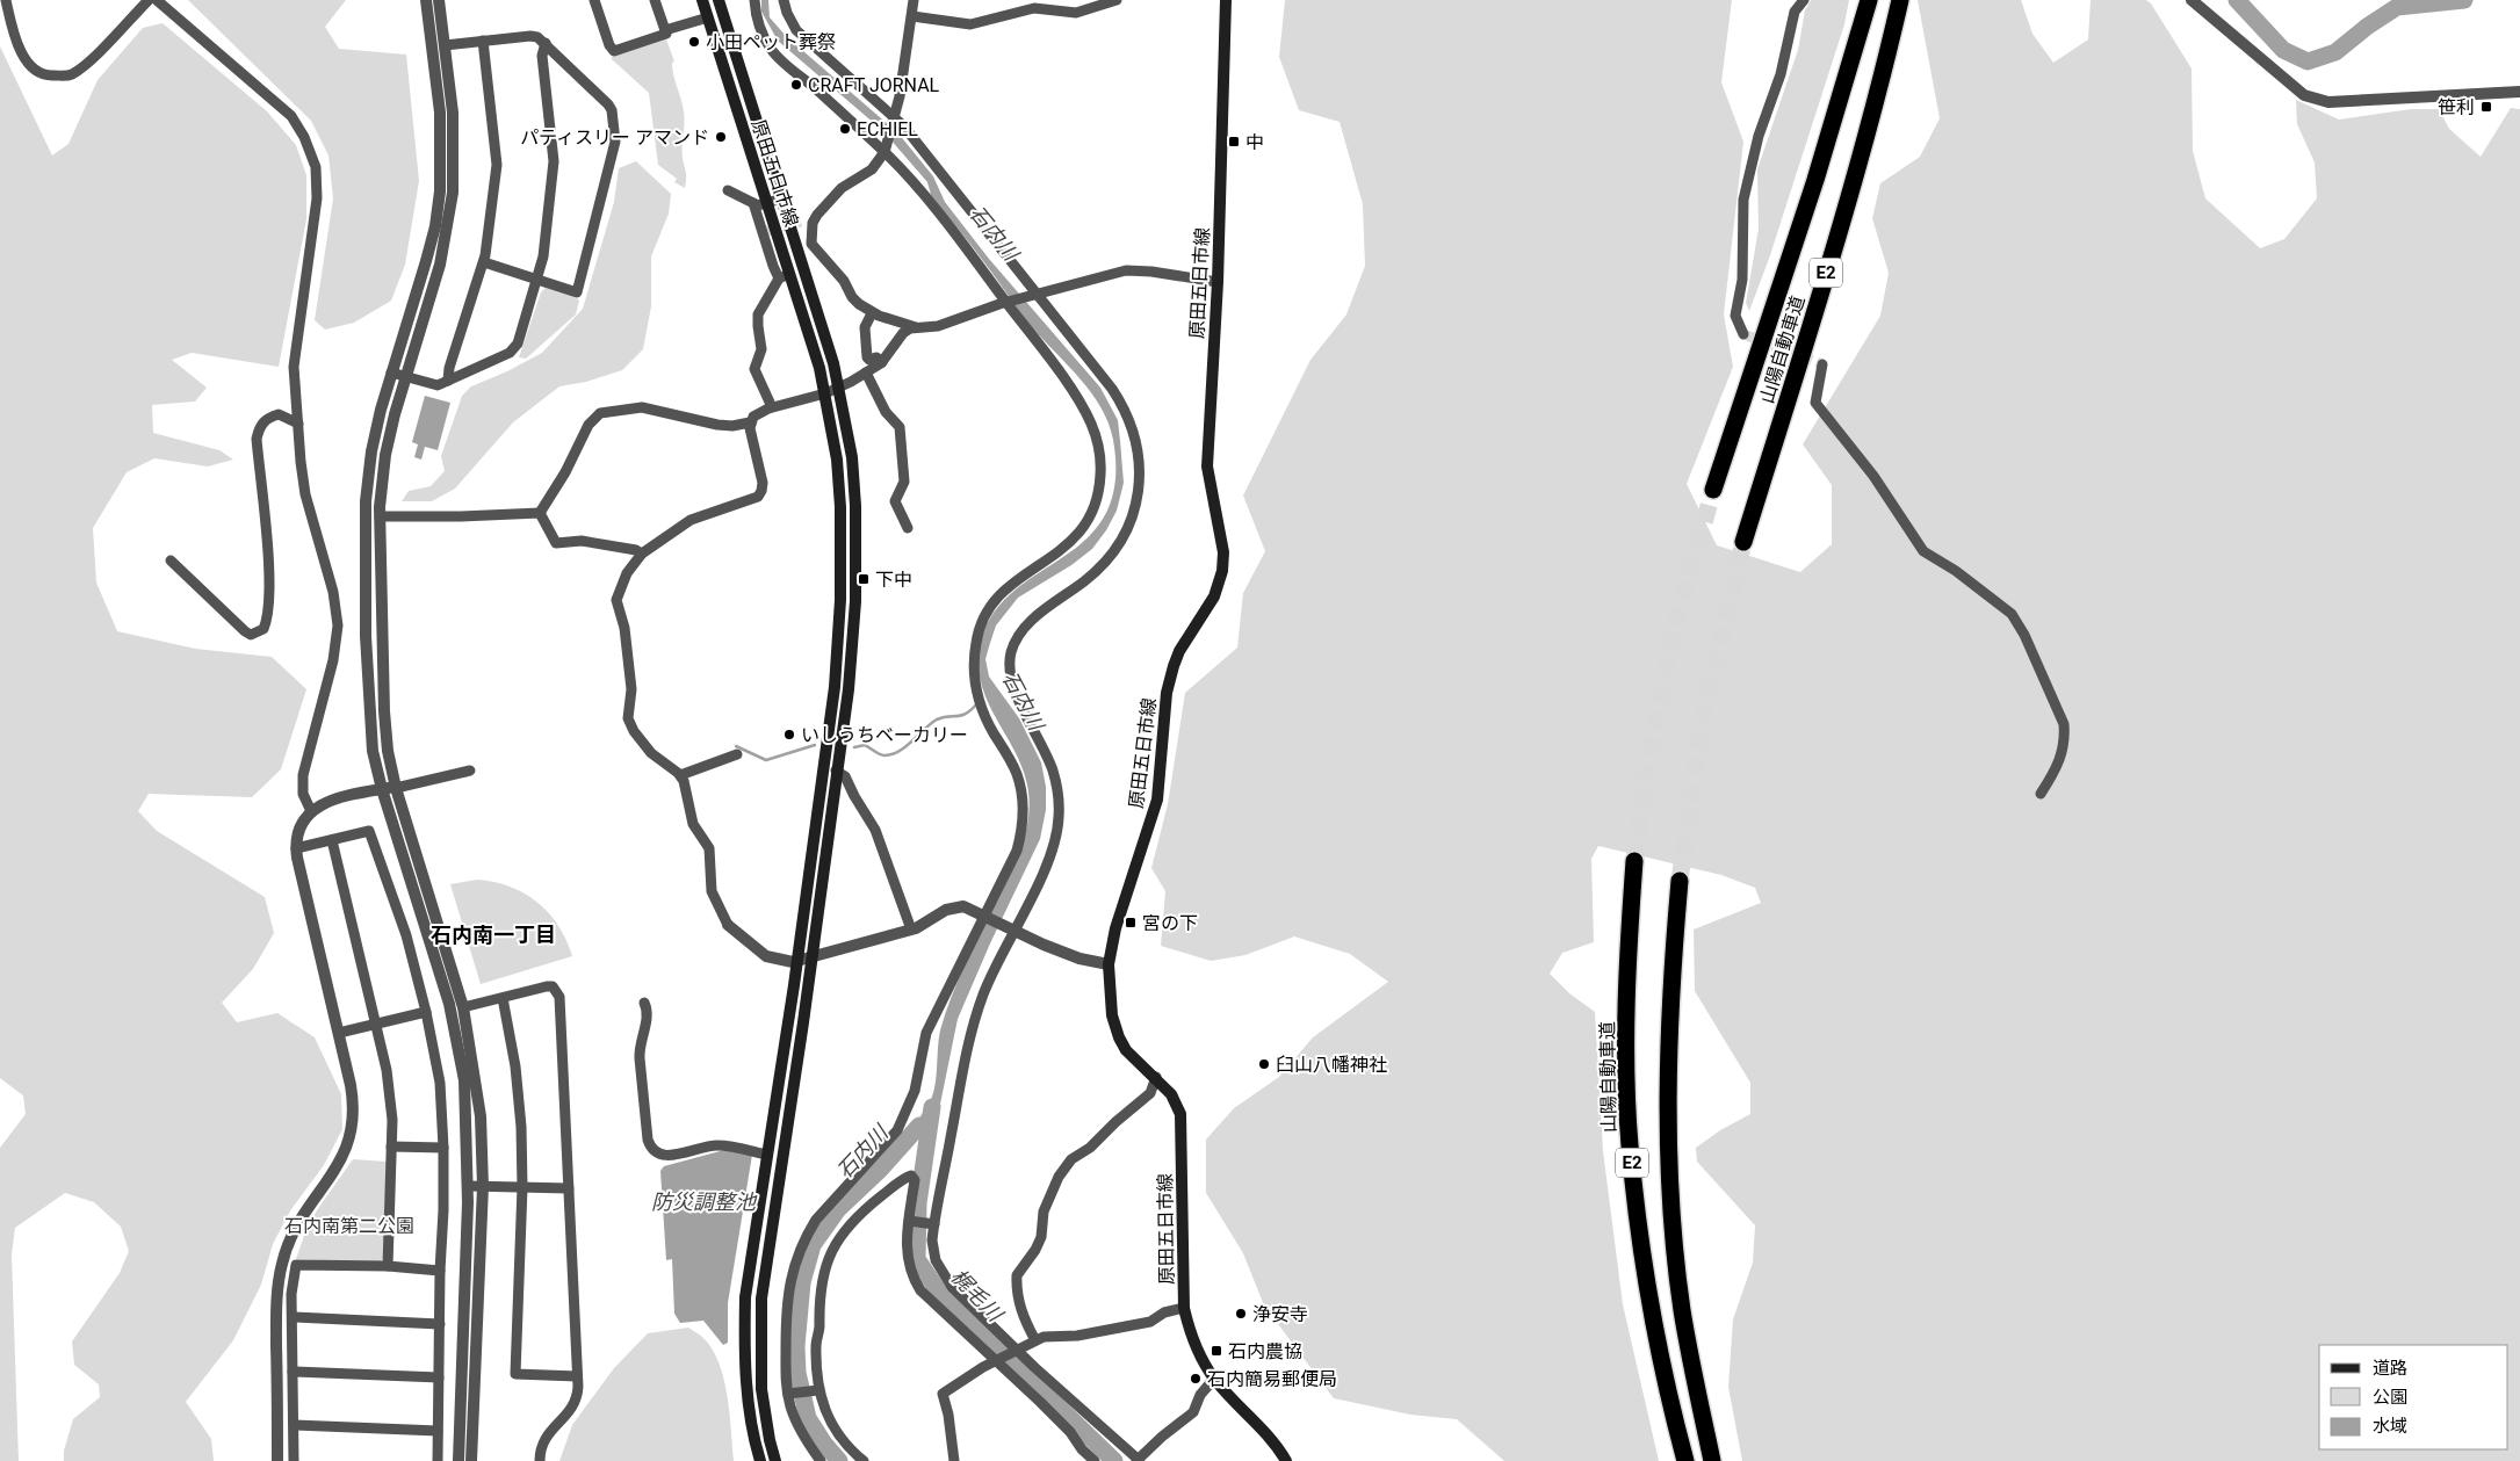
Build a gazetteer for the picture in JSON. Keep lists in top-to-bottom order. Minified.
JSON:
{"streets":{"highway":["E2","山陽自動車道"],"main road":["原田五日市線"]},"districts":["石内南一丁目"],"water":["石内川","防災調整池","梶毛川"],"parks":["石内南第二公園"],"places":{"other":["小田ペット葬祭","CRAFT JORNAL","ECHIEL","パティスリー アマンド","いしうちベーカリー","臼山八幡神社","浄安寺","石内簡易郵便局"],"transit":["笹利","中","下中","宮の下","石内農協"]},"legend":["道路","公園","水域"]}
